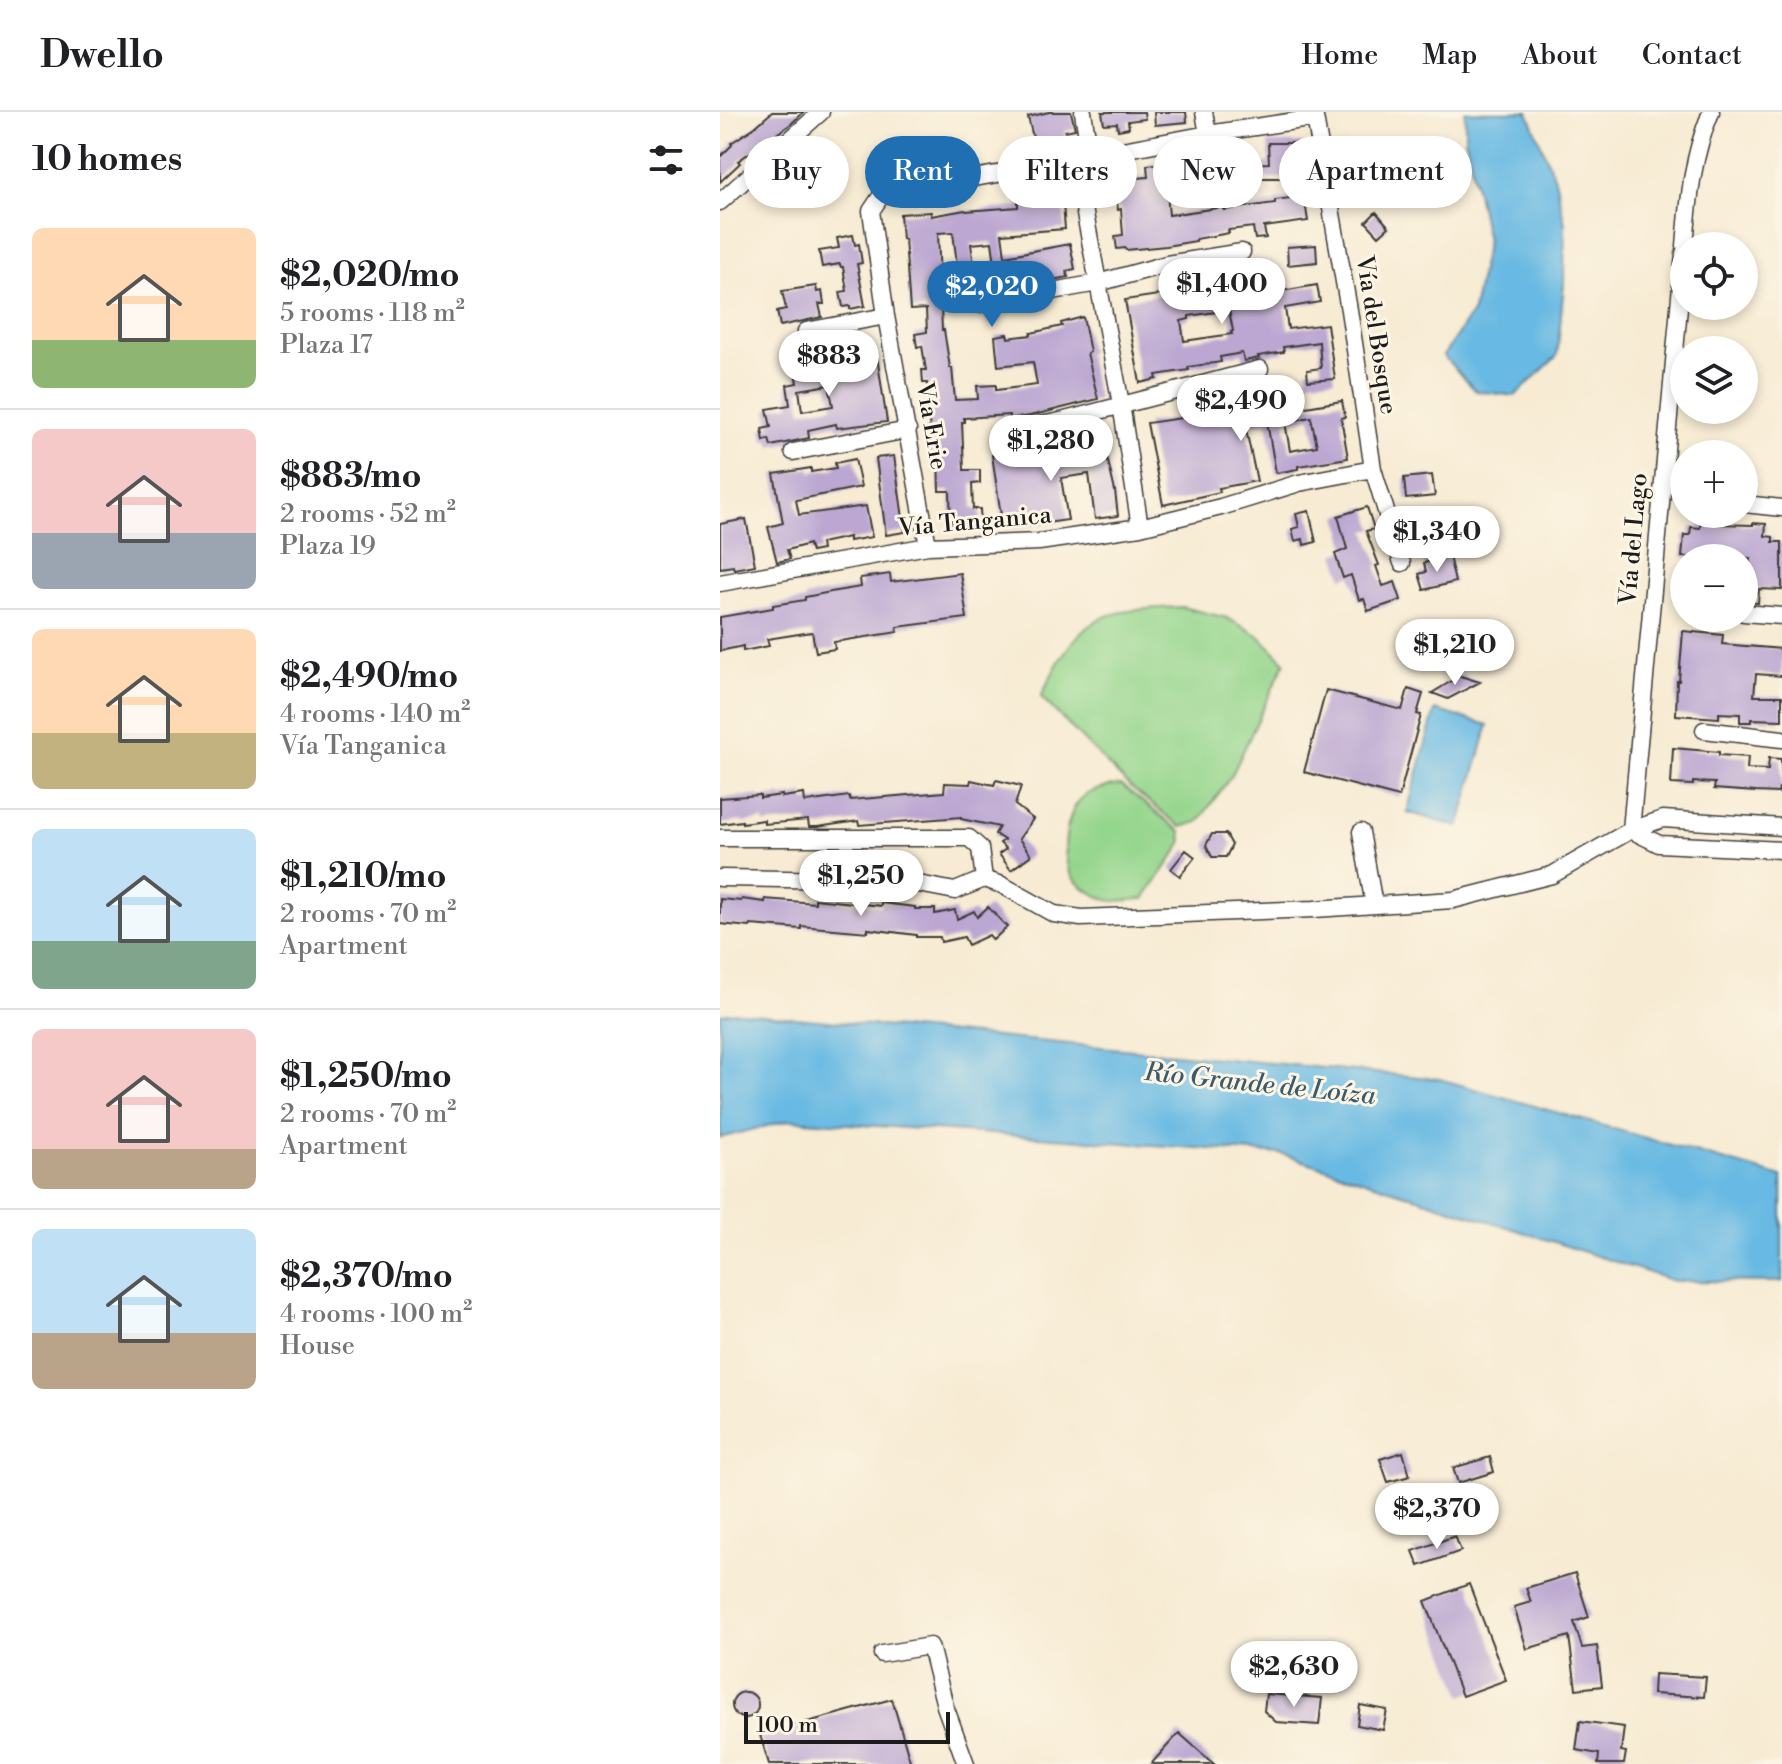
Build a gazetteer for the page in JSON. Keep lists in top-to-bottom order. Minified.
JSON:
{"streets":{"street":["Vía del Bosque","Vía Erie","Vía Tanganica","Vía del Lago"]},"crossings":[["Vía del Bosque","Vía Erie"],["Vía del Bosque","Vía Tanganica"],["Vía Erie","Vía Tanganica"]],"water":["Río Grande de Loíza"],"scale_bar":"100 m","page":{"header":"Dwello","nav":["Home","Map","About","Contact"],"heading":"10 homes","chip":["Buy","Rent","Filters","New","Apartment"],"list":[{"name":"$2,020/mo","note":"5 rooms · 118 m² · Plaza 17"},{"name":"$883/mo","note":"2 rooms · 52 m² · Plaza 19"},{"name":"$2,490/mo","note":"4 rooms · 140 m² · Vía Tanganica"},{"name":"$1,210/mo","note":"2 rooms · 70 m² · Apartment"},{"name":"$1,250/mo","note":"2 rooms · 70 m² · Apartment"},{"name":"$2,370/mo","note":"4 rooms · 100 m² · House"}],"map_buttons":["+","−"],"price":["$1,400","$2,020","$883","$2,490","$1,280","$1,340","$1,210","$1,250","$2,370","$2,630"],"scale":"100 m"}}
